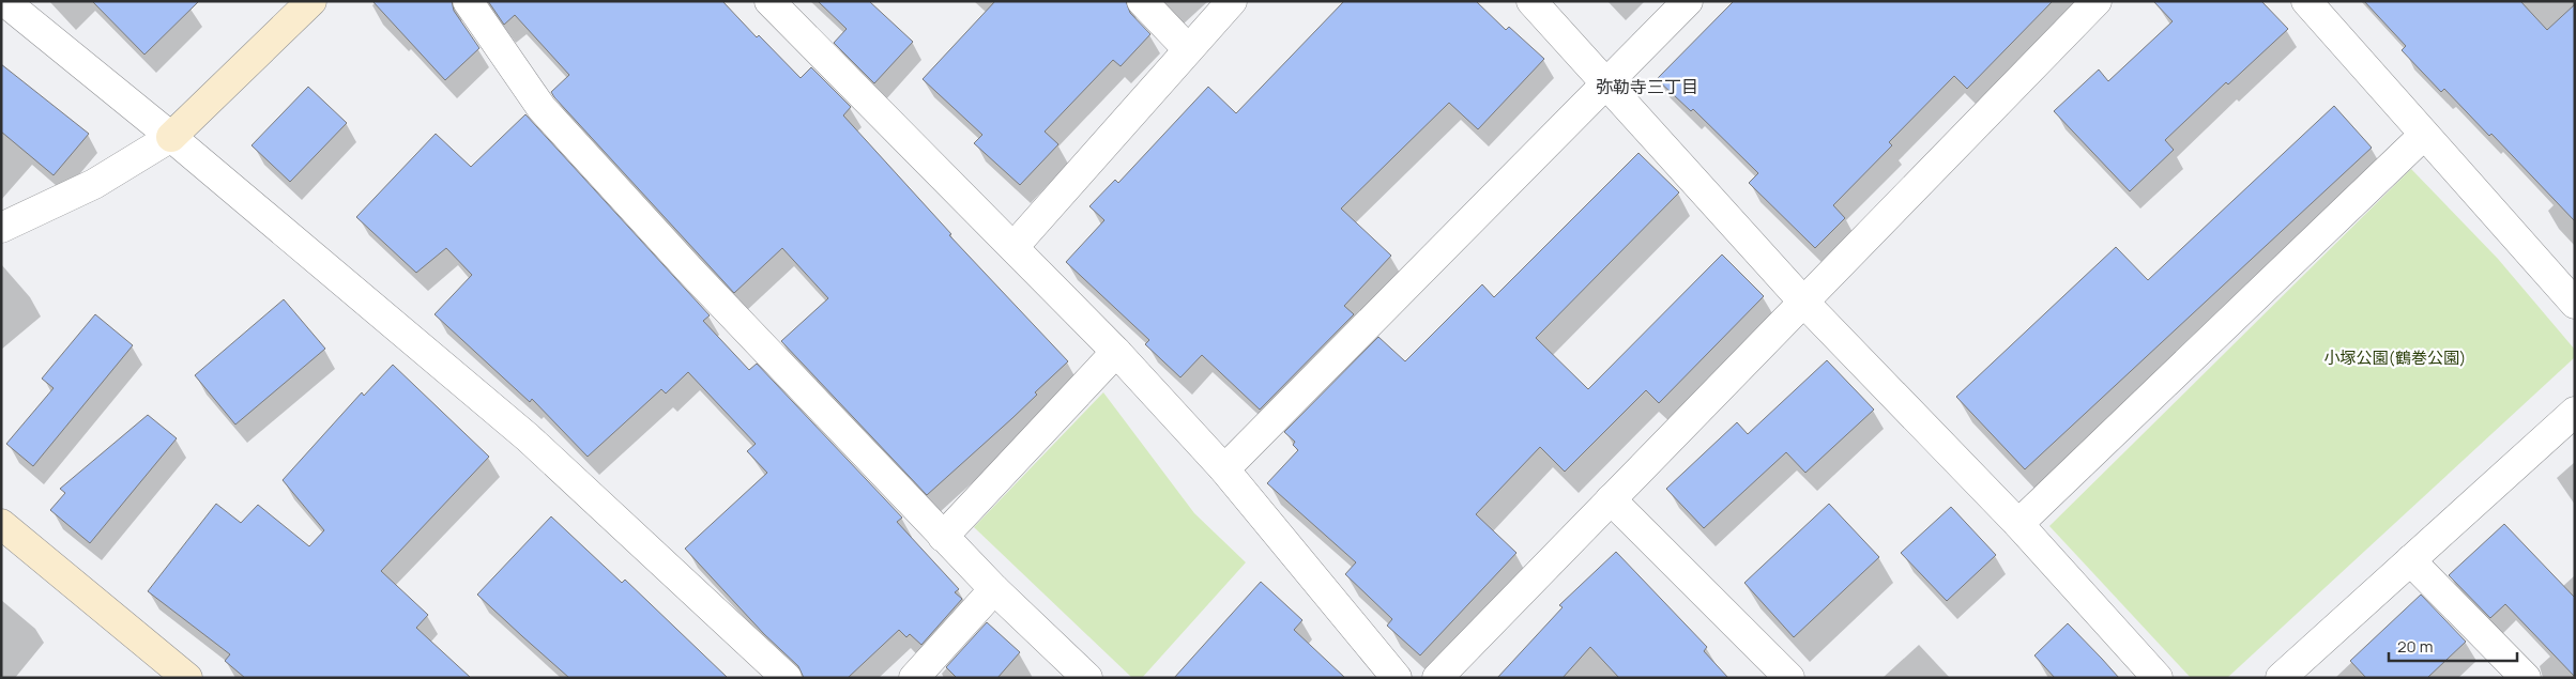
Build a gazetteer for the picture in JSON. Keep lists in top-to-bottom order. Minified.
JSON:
{"districts":["弥勒寺三丁目"],"parks":["小塚公園(鶴巻公園)"],"scale_bar":"20 m"}
